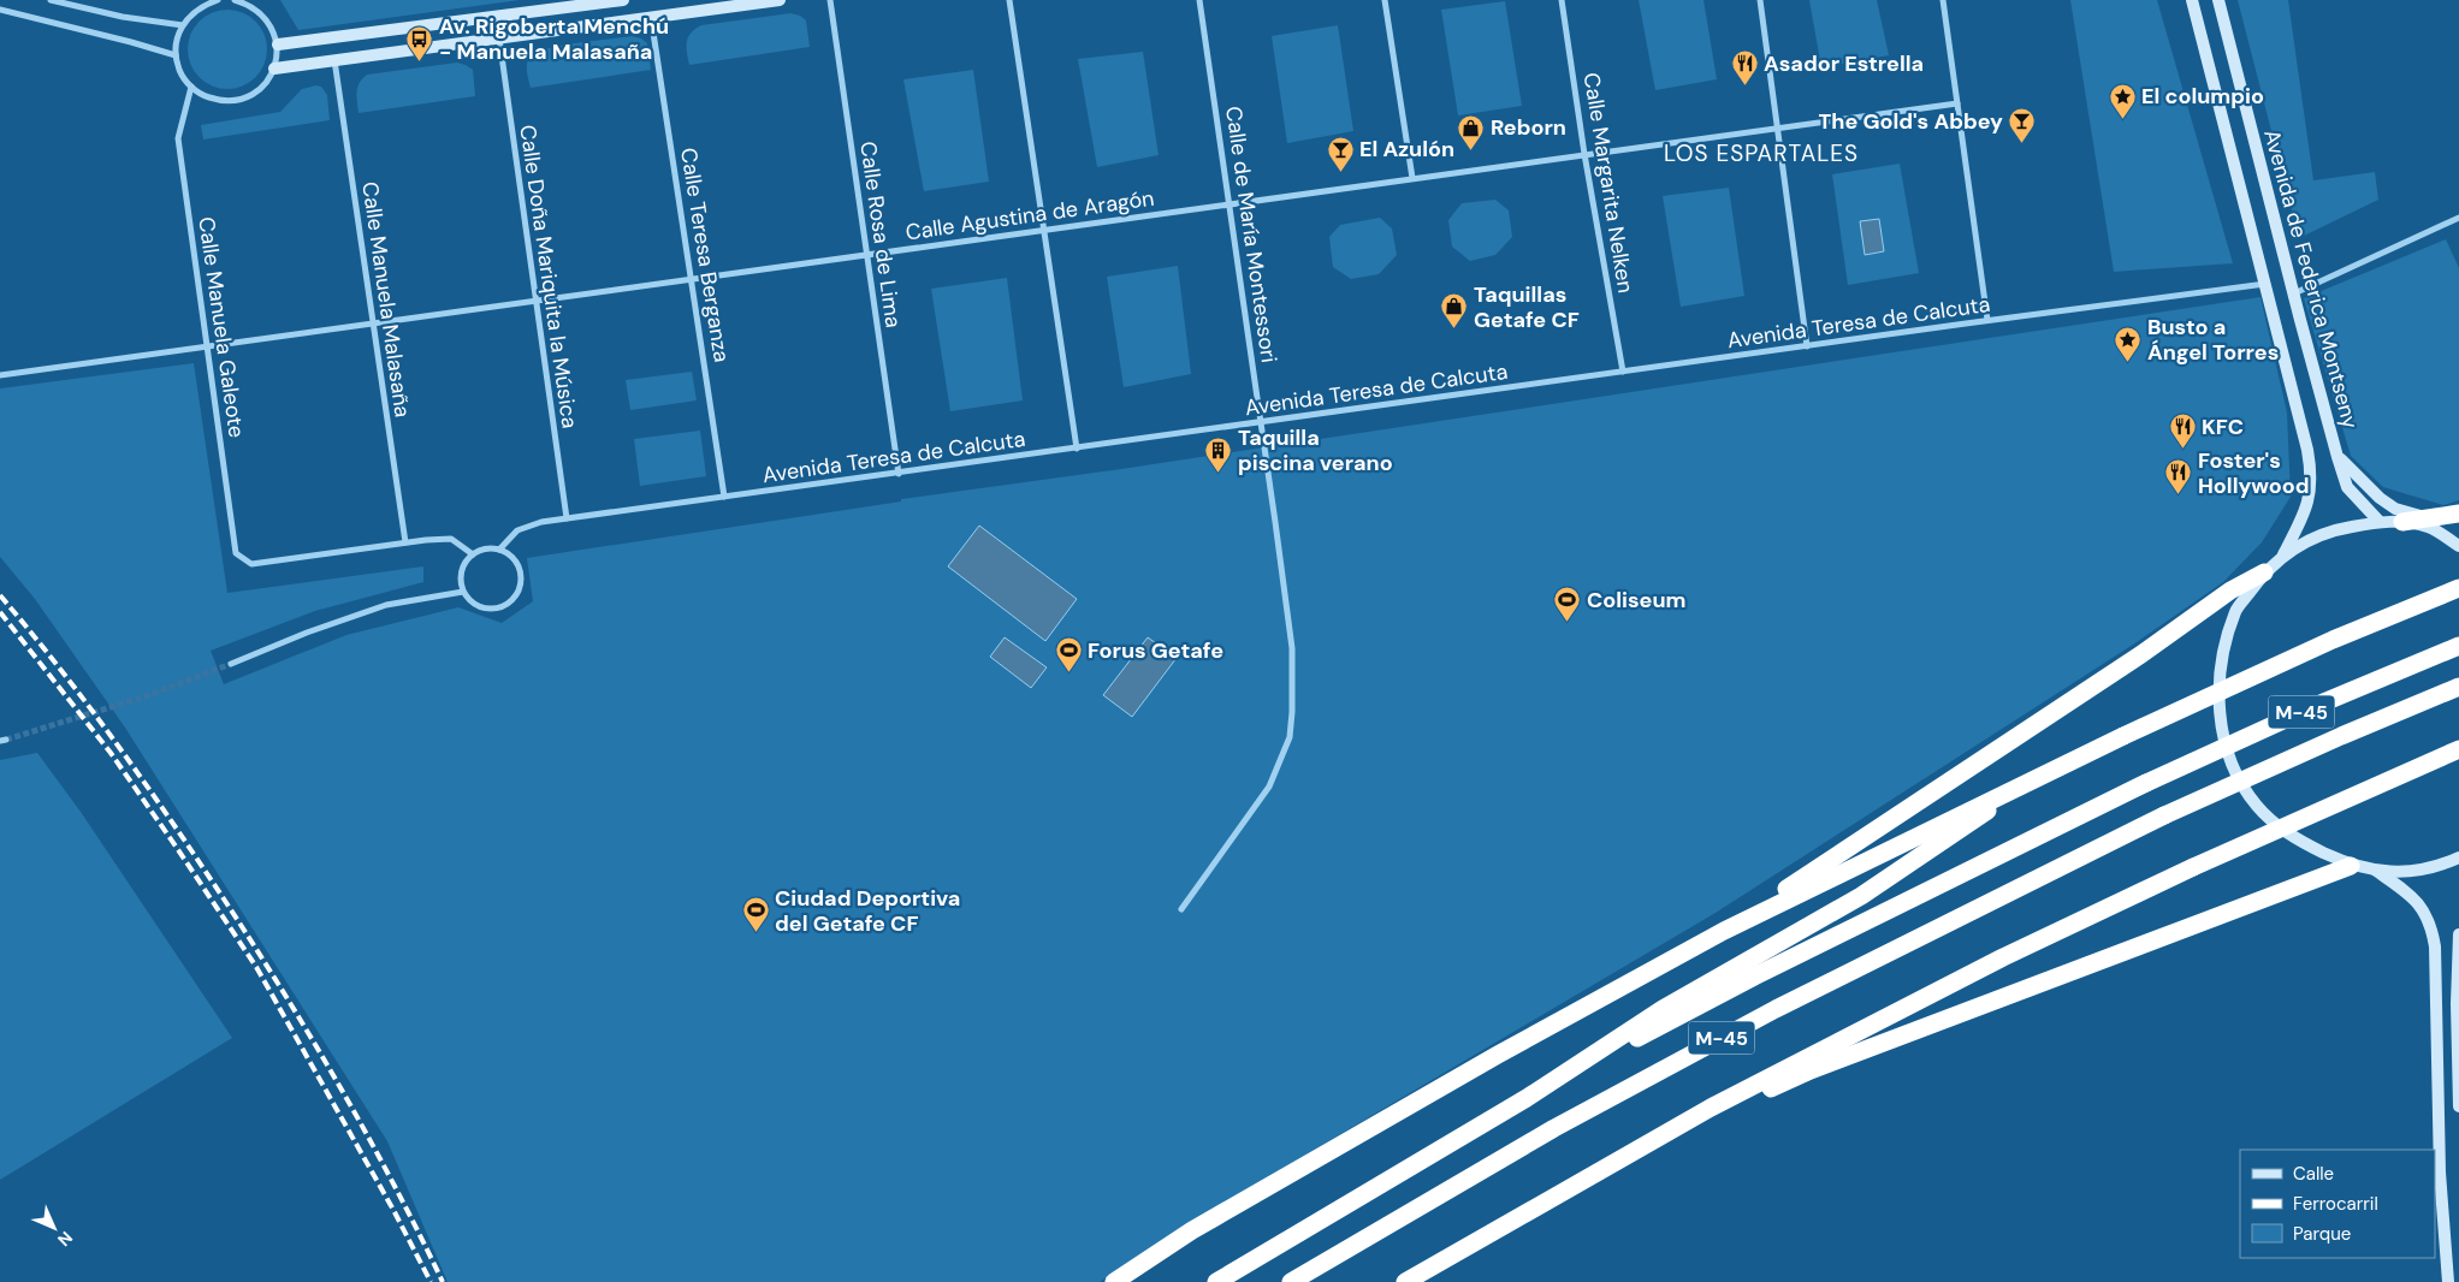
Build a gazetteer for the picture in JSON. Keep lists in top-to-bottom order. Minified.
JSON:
{"streets":{"highway":["M-45"],"street":["Calle Margarita Nelken","Calle Agustina de Aragón","Calle Rosa de Lima","Calle de María Montessori","Calle Teresa Berganza","Calle Doña Mariquita la Música","Avenida de Federica Montseny","Calle Manuela Malasaña","Avenida Teresa de Calcuta","Calle Manuela Galeote"]},"crossings":[["Calle Margarita Nelken","Calle Agustina de Aragón"],["Calle Margarita Nelken","Avenida Teresa de Calcuta"],["Calle Agustina de Aragón","Calle Rosa de Lima"],["Calle Agustina de Aragón","Calle de María Montessori"],["Calle Agustina de Aragón","Calle Teresa Berganza"],["Calle Agustina de Aragón","Calle Doña Mariquita la Música"],["Calle Agustina de Aragón","Calle Manuela Malasaña"],["Calle Agustina de Aragón","Calle Manuela Galeote"],["Calle Rosa de Lima","Avenida Teresa de Calcuta"],["Calle de María Montessori","Avenida Teresa de Calcuta"],["Calle Teresa Berganza","Avenida Teresa de Calcuta"],["Calle Doña Mariquita la Música","Avenida Teresa de Calcuta"],["Avenida de Federica Montseny","Avenida Teresa de Calcuta"],["Calle Manuela Malasaña","Calle Manuela Galeote"]],"districts":["LOS ESPARTALES"],"places":{"bus stop":["Av. Rigoberta Menchú - Manuela Malasaña"],"restaurant":["Asador Estrella","KFC","Foster's Hollywood"],"place":["El columpio","Busto a Ángel Torres"],"bar":["The Gold's Abbey","El Azulón"],"shop":["Reborn","Taquillas Getafe CF"],"building":["Taquilla piscina verano"],"sports":["Coliseum","Forus Getafe","Ciudad Deportiva del Getafe CF"]},"legend":["Calle","Ferrocarril","Parque"],"north":"bottom right"}
